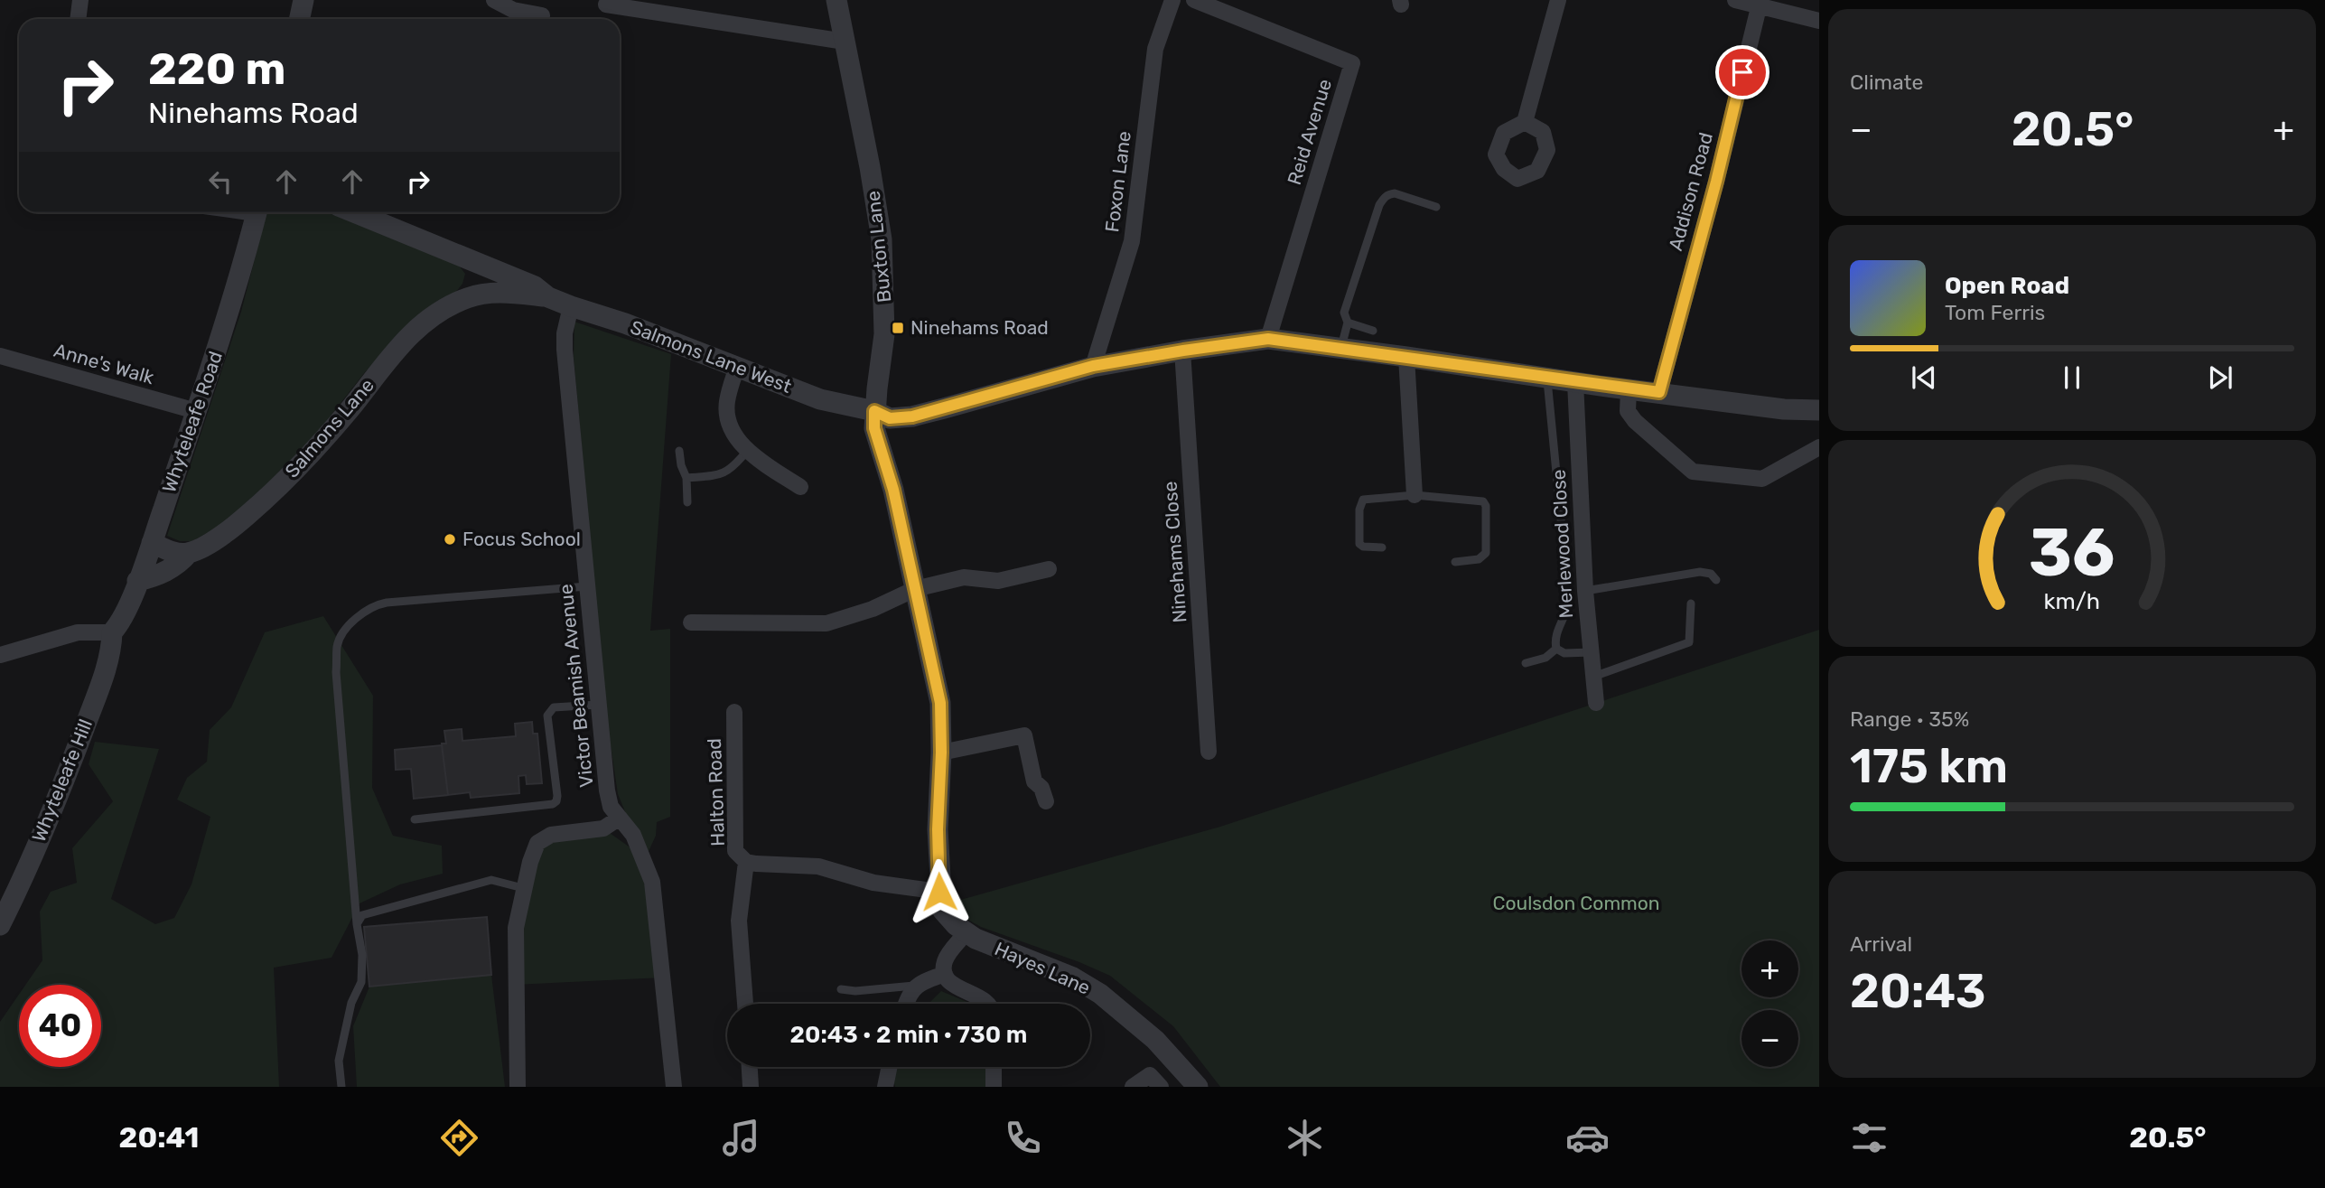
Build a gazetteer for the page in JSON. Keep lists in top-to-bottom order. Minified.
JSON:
{"streets":{"street":["Reid Avenue","Foxon Lane","Addison Road","Buxton Lane","Salmons Lane West","Anne's Walk","Whyteleafe Road","Salmons Lane","Merlewood Close","Ninehams Close","Victor Beamish Avenue","Whyteleafe Hill","Halton Road","Hayes Lane"]},"crossings":[["Buxton Lane","Salmons Lane West"],["Buxton Lane","Halton Road"],["Buxton Lane","Hayes Lane"],["Salmons Lane West","Salmons Lane"],["Salmons Lane West","Victor Beamish Avenue"],["Anne's Walk","Whyteleafe Road"],["Whyteleafe Road","Salmons Lane"],["Whyteleafe Road","Whyteleafe Hill"]],"parks":["Coulsdon Common"],"places":{"transit":["Ninehams Road"],"other":["Focus School"]},"page":{"tile":["Climate",["Range · 35%","175 km"],["Arrival","20:43"]],"turn":["220 m","Ninehams Road"],"heat":["−","20.5°","+"],"song":["Open Road","Tom Ferris"],"map_buttons":["+","−"],"limit":"40","trip":"20:43 · 2 min · 730 m","tabs":["20:41","20.5°"],"gauge":["36","km/h"]}}
